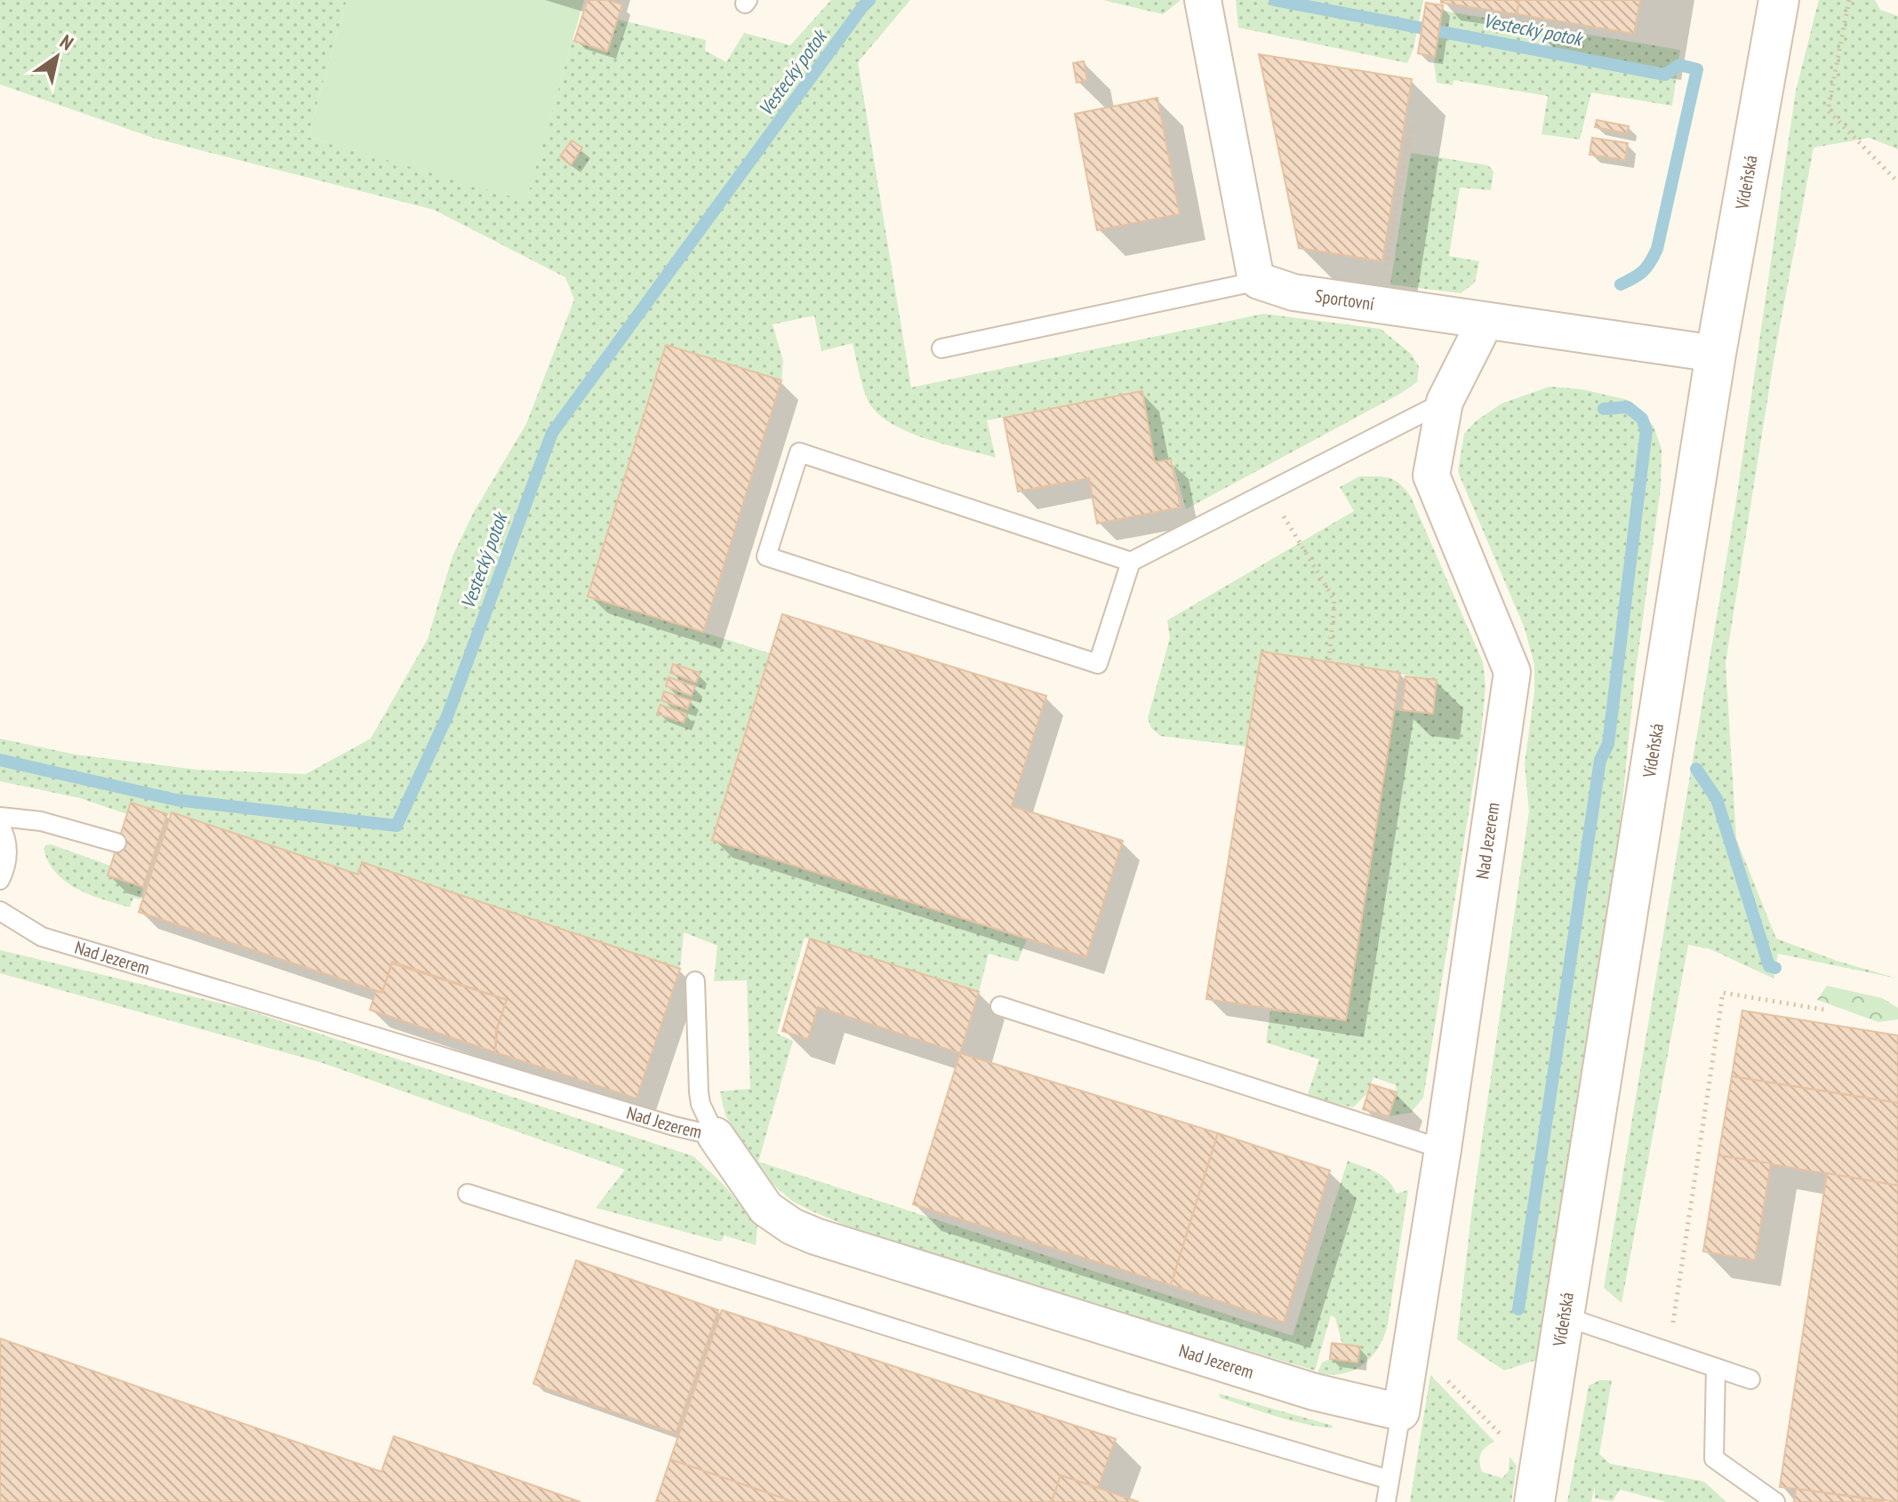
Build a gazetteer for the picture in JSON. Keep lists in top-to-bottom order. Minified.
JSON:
{"streets":{"main road":["Vídeňská"],"street":["Sportovní","Nad Jezerem"]},"crossings":[["Vídeňská","Sportovní"],["Sportovní","Nad Jezerem"]],"water":["Vestecký potok"],"north":"top right"}
